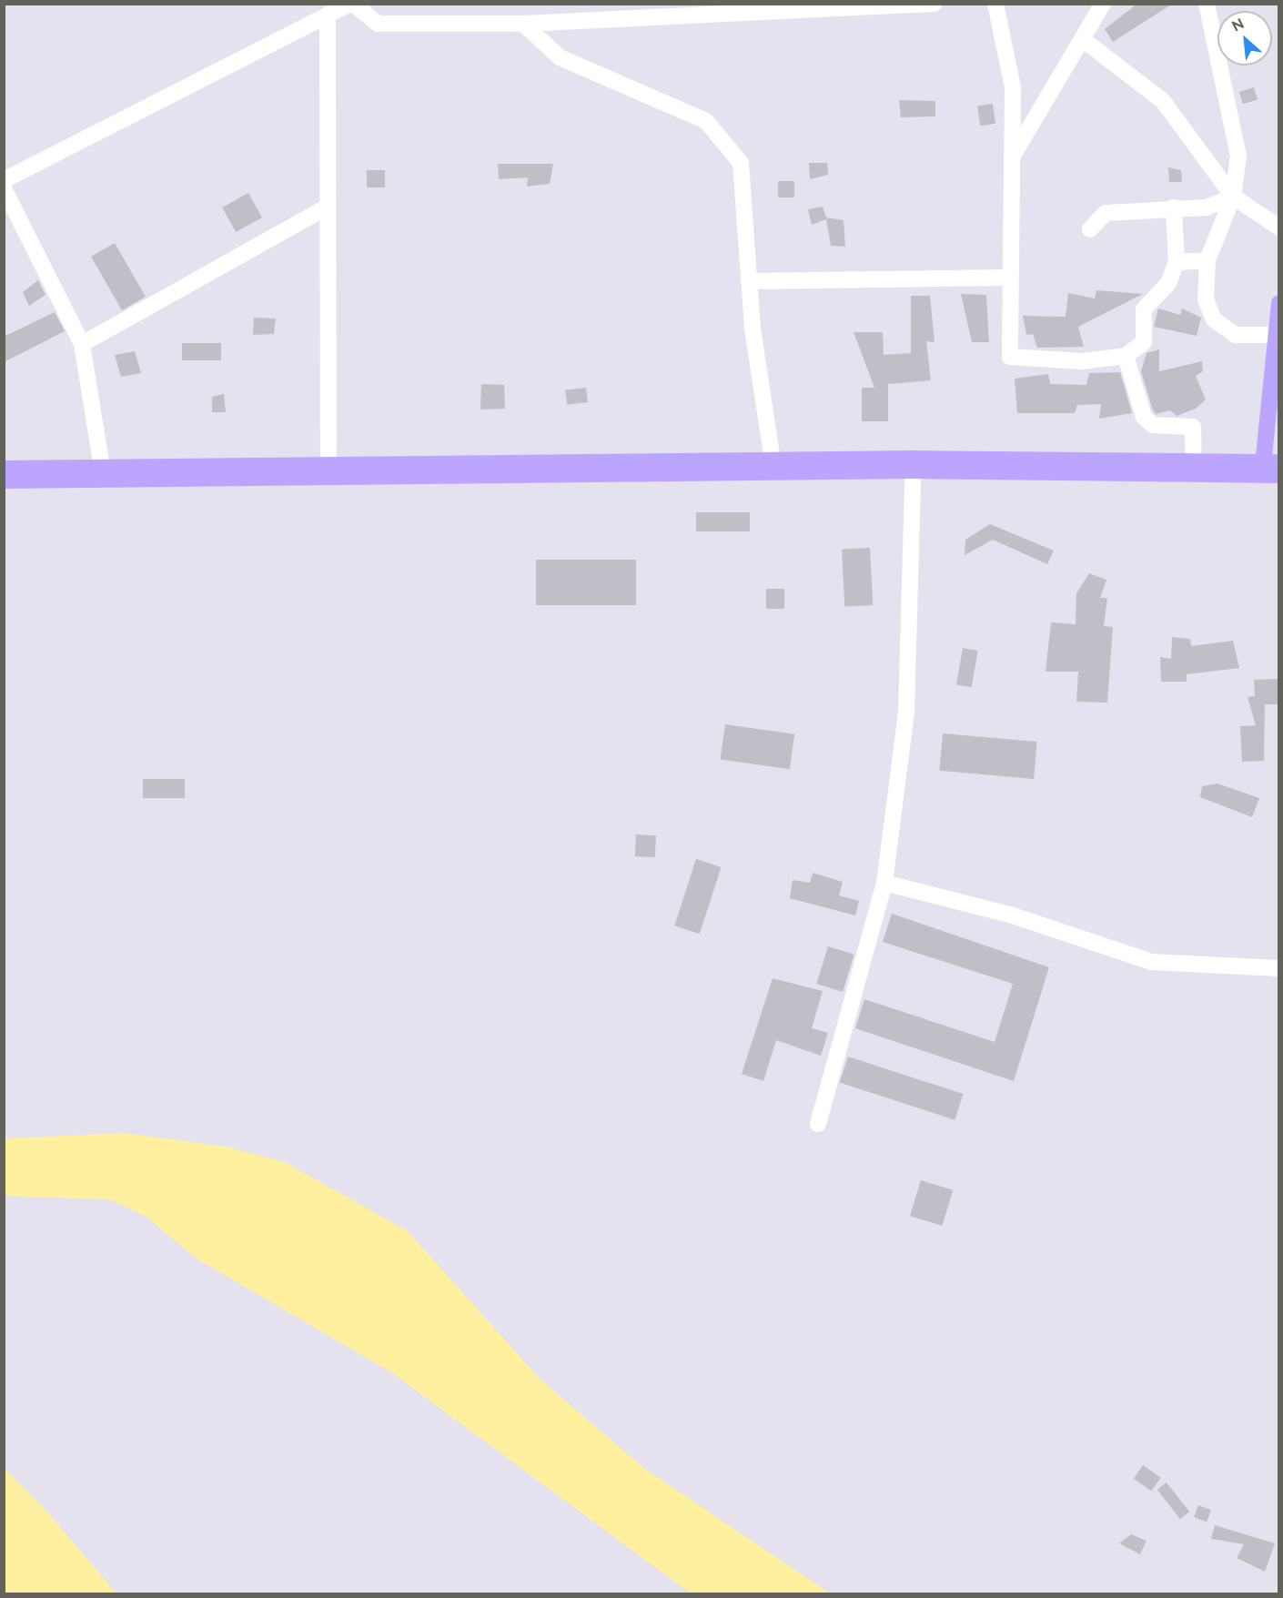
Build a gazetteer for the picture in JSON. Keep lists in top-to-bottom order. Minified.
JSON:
{"north":"top left"}
